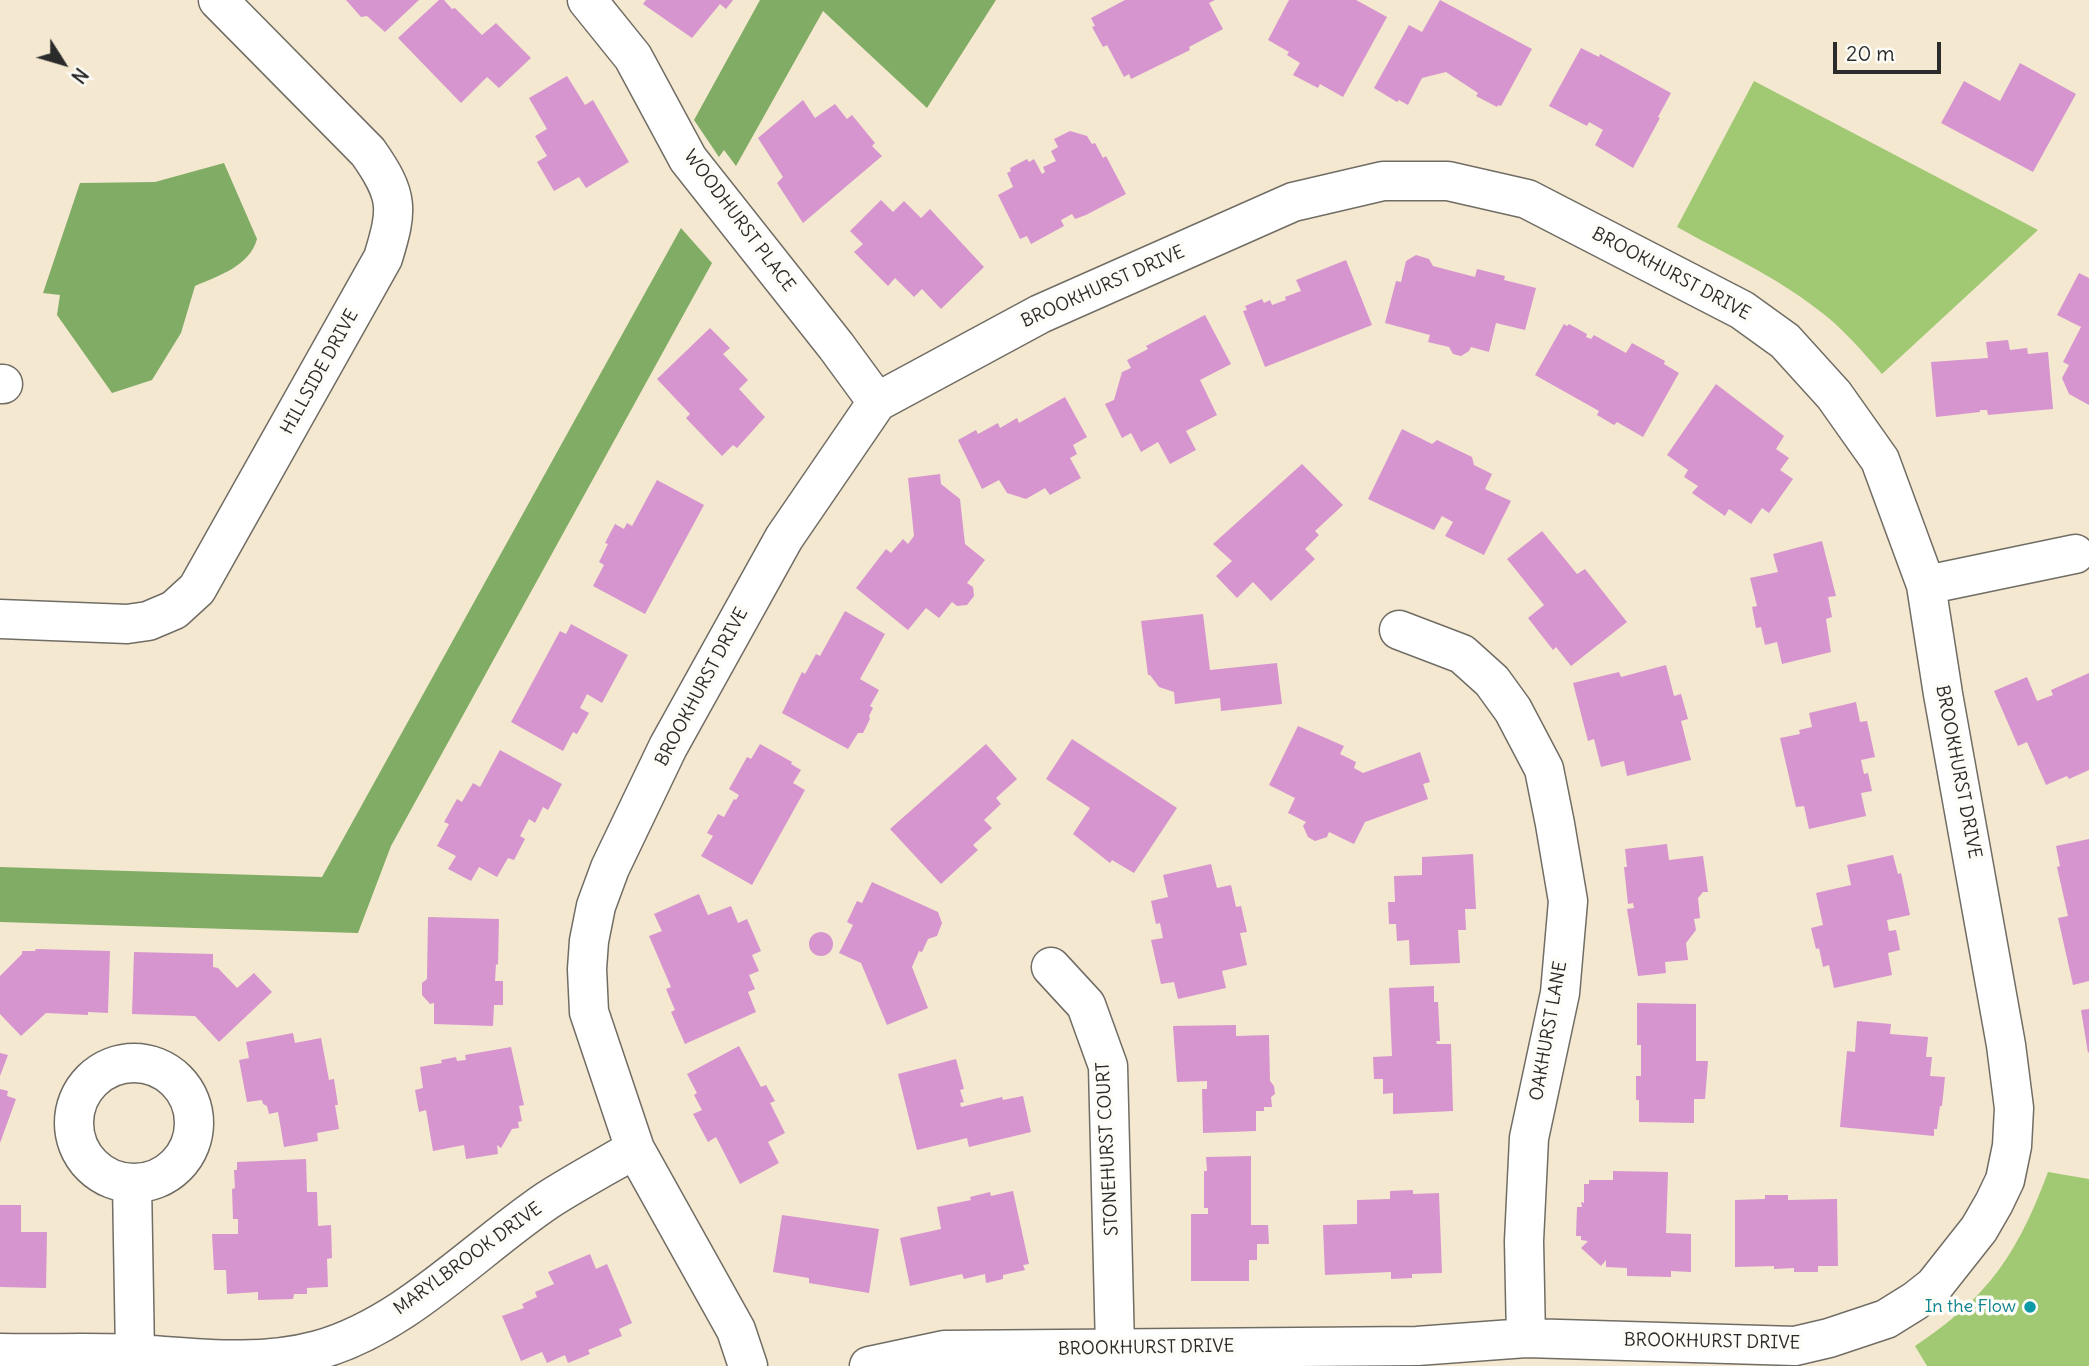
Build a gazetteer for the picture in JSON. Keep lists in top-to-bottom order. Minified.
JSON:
{"streets":{"street":["WOODHURST PLACE","BROOKHURST DRIVE","HILLSIDE DRIVE","OAKHURST LANE","STONEHURST COURT","MARYLBROOK DRIVE"]},"crossings":[["WOODHURST PLACE","BROOKHURST DRIVE"],["BROOKHURST DRIVE","OAKHURST LANE"],["BROOKHURST DRIVE","STONEHURST COURT"],["BROOKHURST DRIVE","MARYLBROOK DRIVE"]],"places":["In the Flow"],"scale_bar":"20 m","north":"bottom right"}
